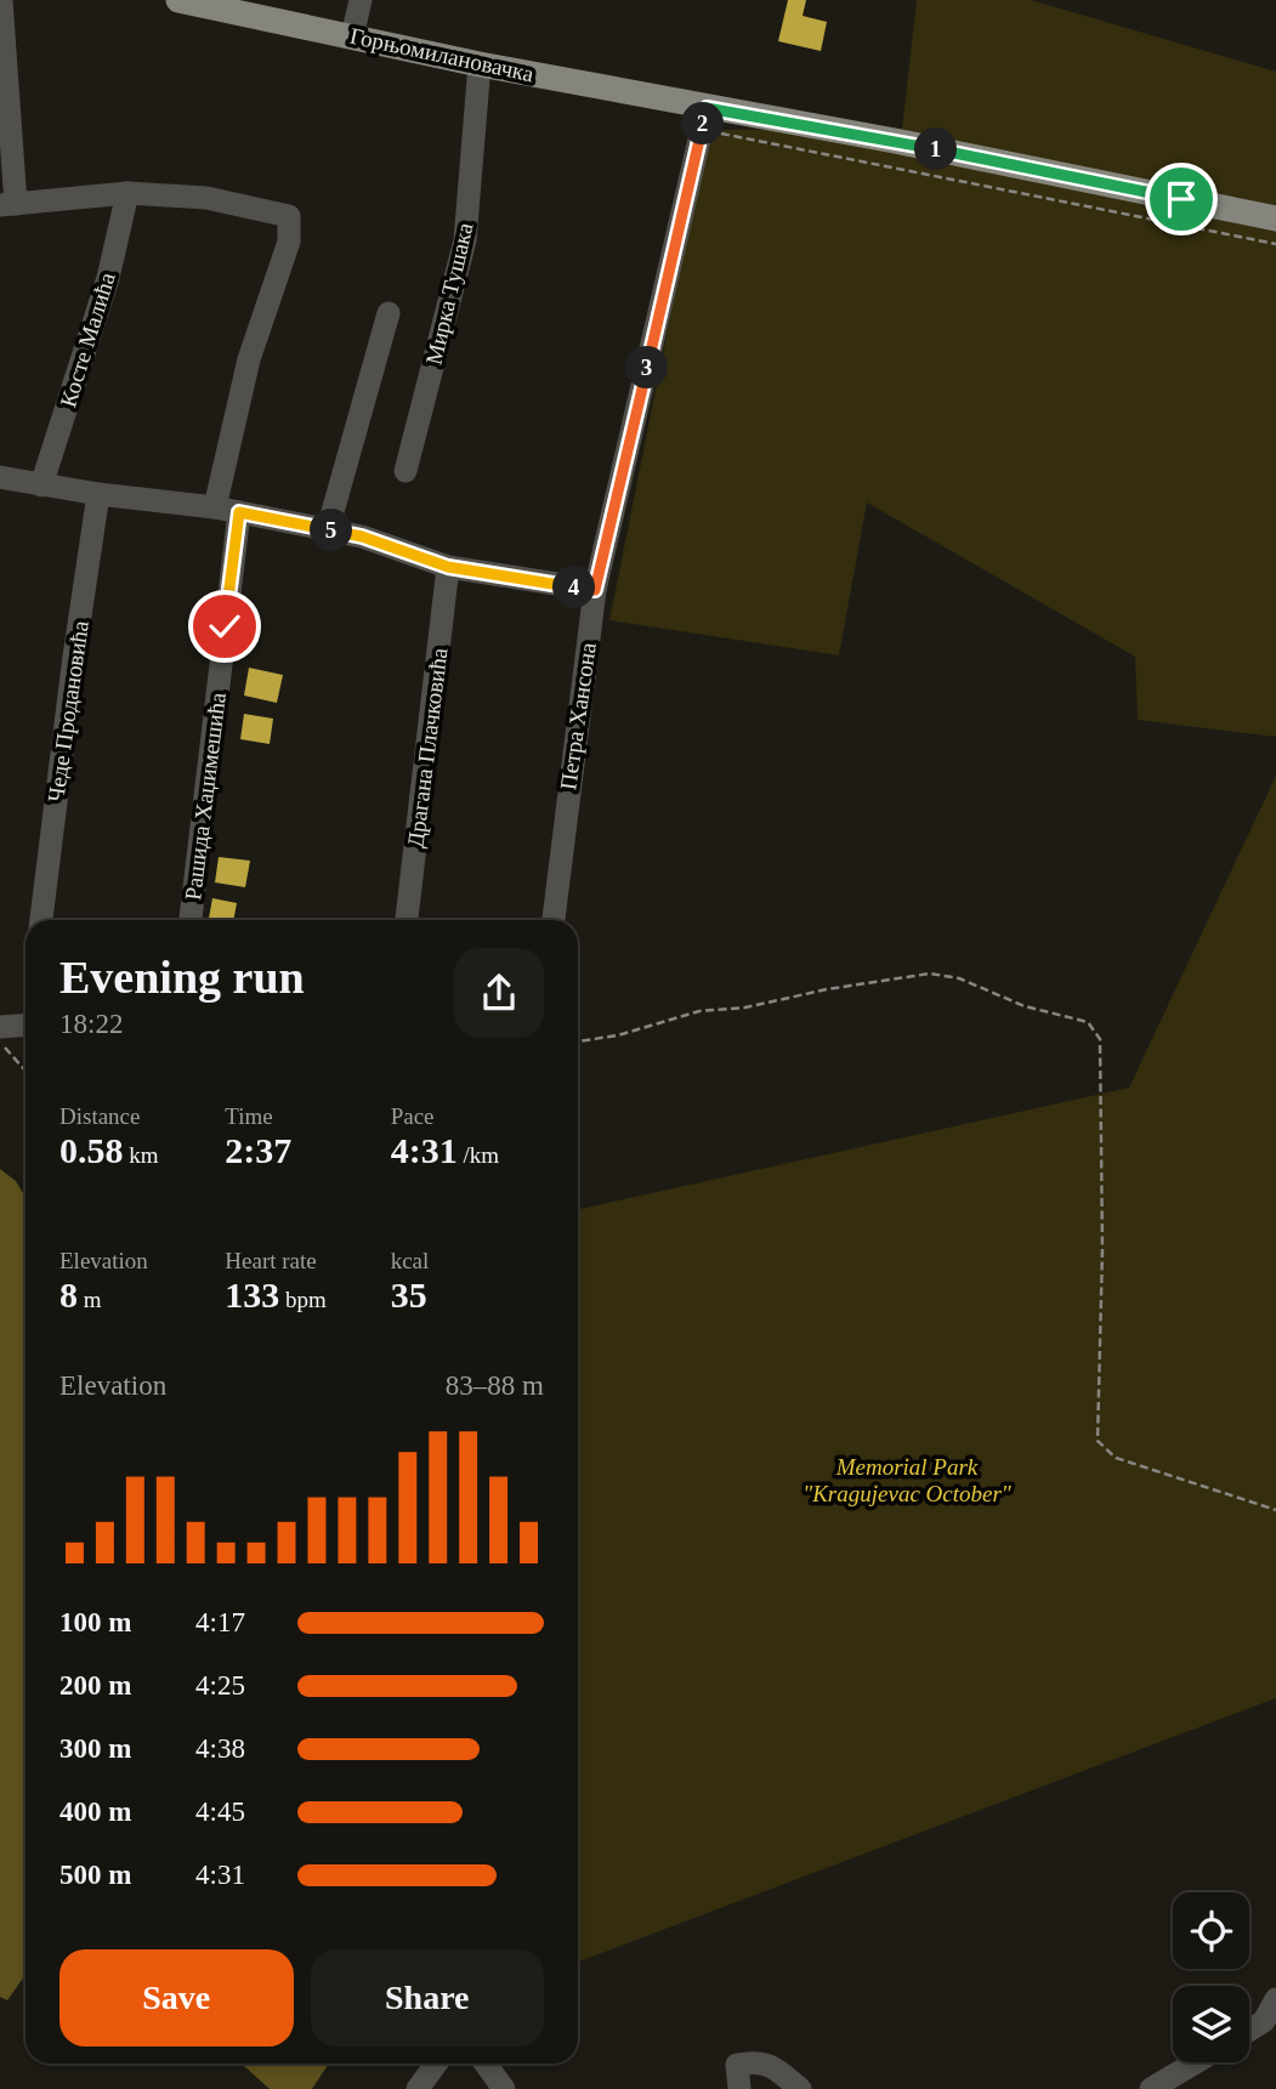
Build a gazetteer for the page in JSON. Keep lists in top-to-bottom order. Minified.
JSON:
{"streets":{"main road":["Горњомилановачка"],"street":["Мирка Тушака","Косте Малића","Чеде Продановића","Петра Хансона","Драгана Плачковића","Рашида Хаџимешића"]},"crossings":[["Горњомилановачка","Мирка Тушака"],["Горњомилановачка","Петра Хансона"]],"parks":["Memorial Park \"Kragujevac October\""],"page":{"pins":["2","1","3","5","4"],"heading":["Evening run","18:22"],"stats":[["Distance","0.58 km"],["Time","2:37"],["Pace","4:31 /km"],["Elevation","8 m"],["Heart rate","133 bpm"],["kcal","35"]],"chart":["Elevation","83–88 m"],"list":[{"name":"100 m","note":"4:17"},{"name":"200 m","note":"4:25"},{"name":"300 m","note":"4:38"},{"name":"400 m","note":"4:45"},{"name":"500 m","note":"4:31"}],"buttons":["Save","Share"]}}
